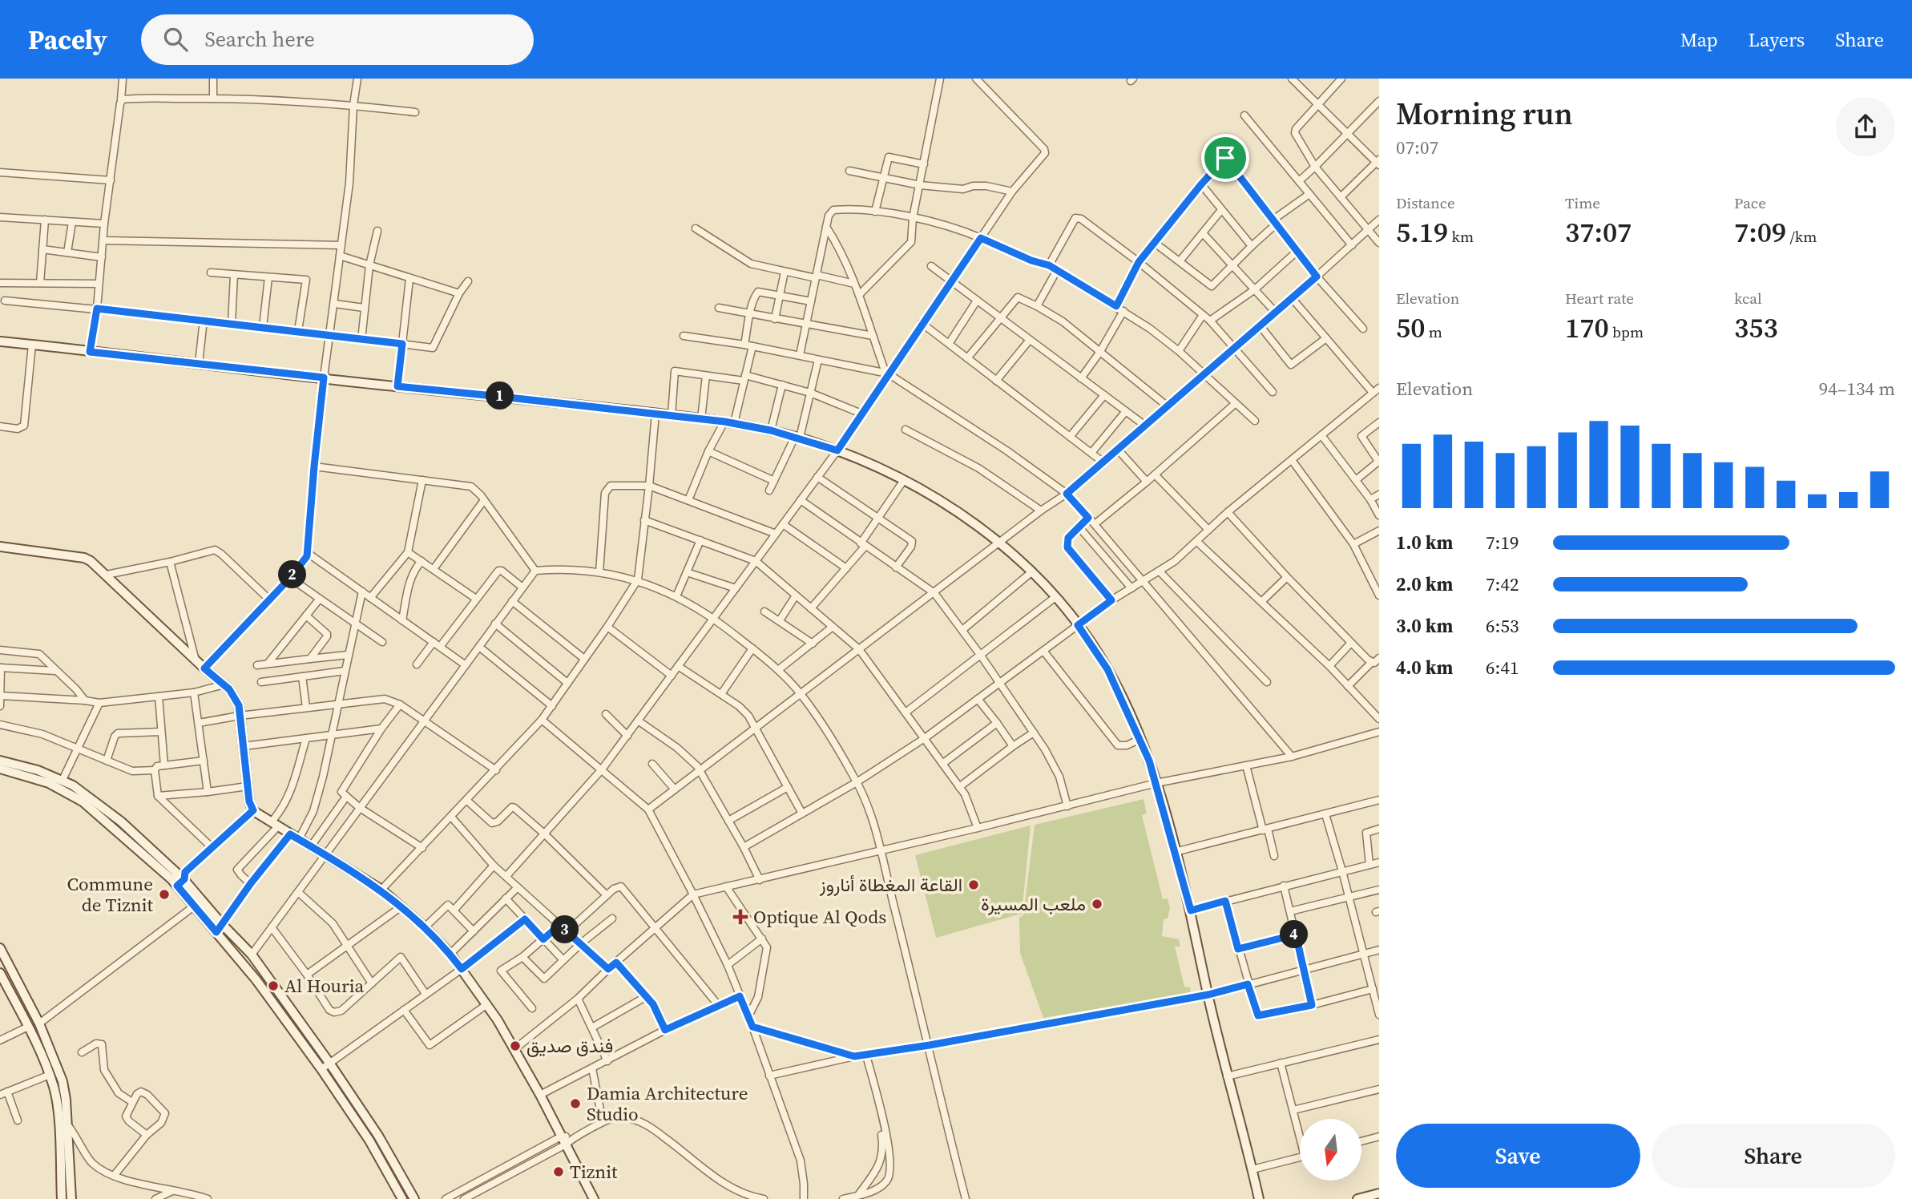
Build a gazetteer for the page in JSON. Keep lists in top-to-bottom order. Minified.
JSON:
{"places":{"other":["القاعة المغطاة أناروز","Commune de Tiznit","ملعب المسيرة","Al Houria","فندق صديق","Damia Architecture Studio","Tiznit"],"health":["Optique Al Qods"]},"north":"bottom","page":{"header":"Pacely","search":"Search here","nav":["Map","Layers","Share"],"heading":["Morning run","07:07"],"stats":[["Distance","5.19 km"],["Time","37:07"],["Pace","7:09 /km"],["Elevation","50 m"],["Heart rate","170 bpm"],["kcal","353"]],"chart":["Elevation","94–134 m"],"pins":["1","2","3","4"],"list":[{"name":"1.0 km","note":"7:19"},{"name":"2.0 km","note":"7:42"},{"name":"3.0 km","note":"6:53"},{"name":"4.0 km","note":"6:41"}],"buttons":["Save","Share"]}}
